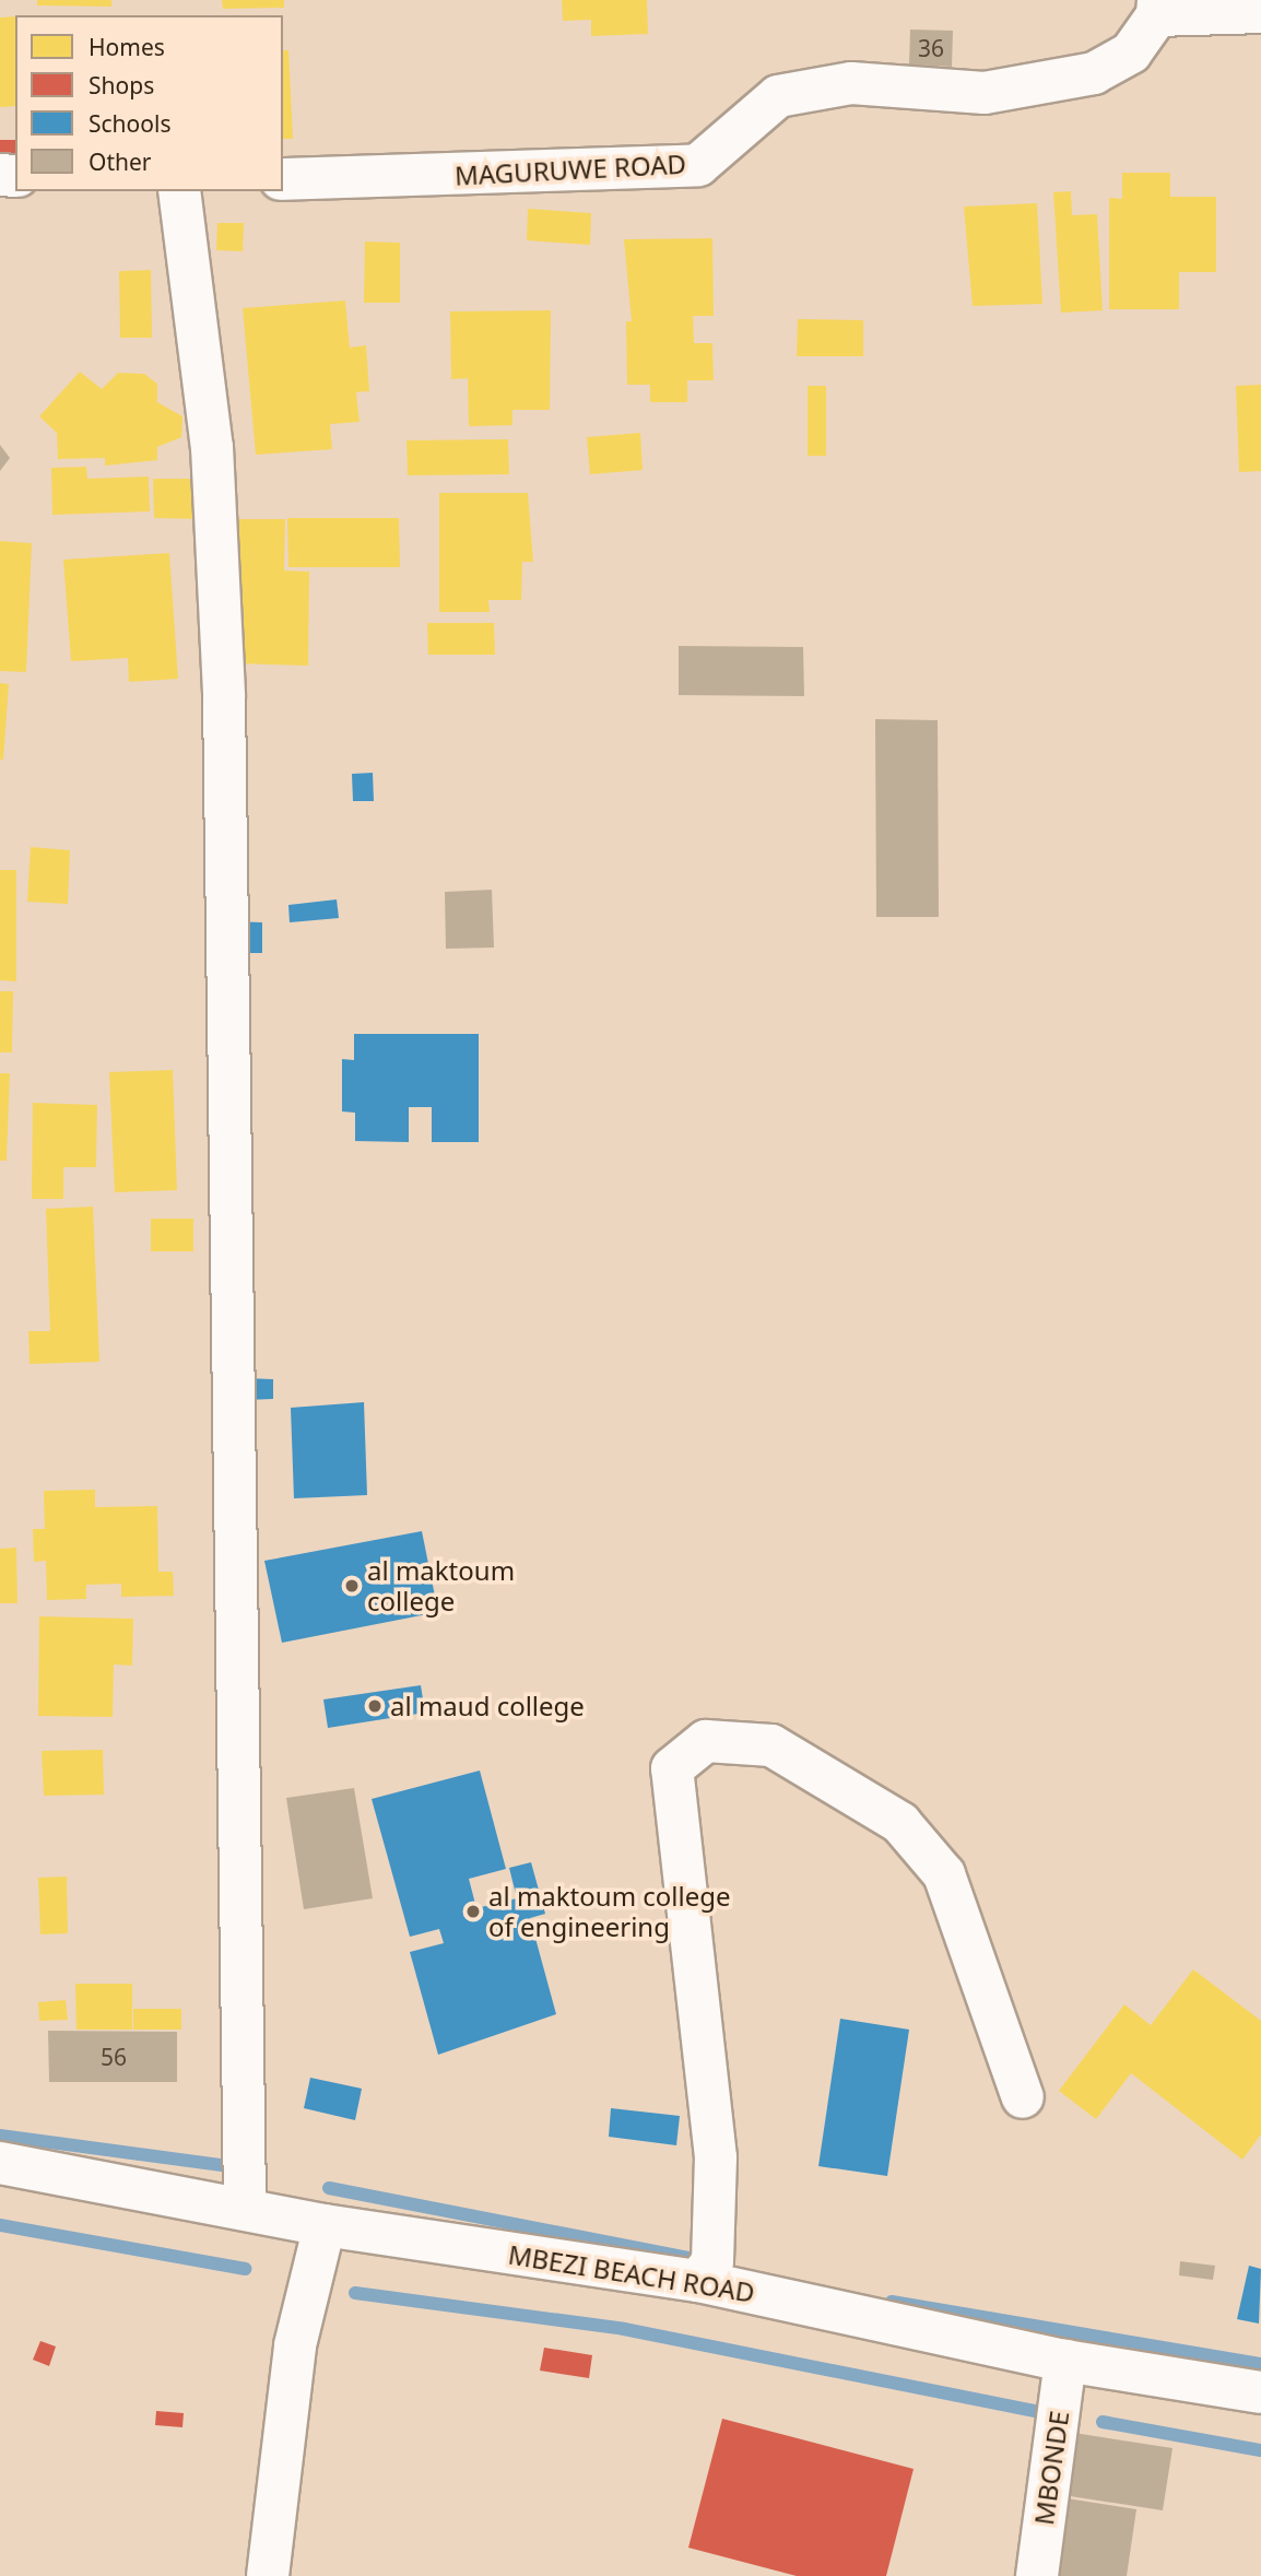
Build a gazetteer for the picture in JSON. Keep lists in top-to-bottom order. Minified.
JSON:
{"streets":{"street":["MAGURUWE ROAD","MBEZI BEACH ROAD","MBONDE"]},"crossings":[["MBEZI BEACH ROAD","MBONDE"]],"places":["al maktoum college","al maud college","al maktoum college of engineering"],"house_numbers":["36","56"],"legend":["Homes","Shops","Schools","Other"]}
